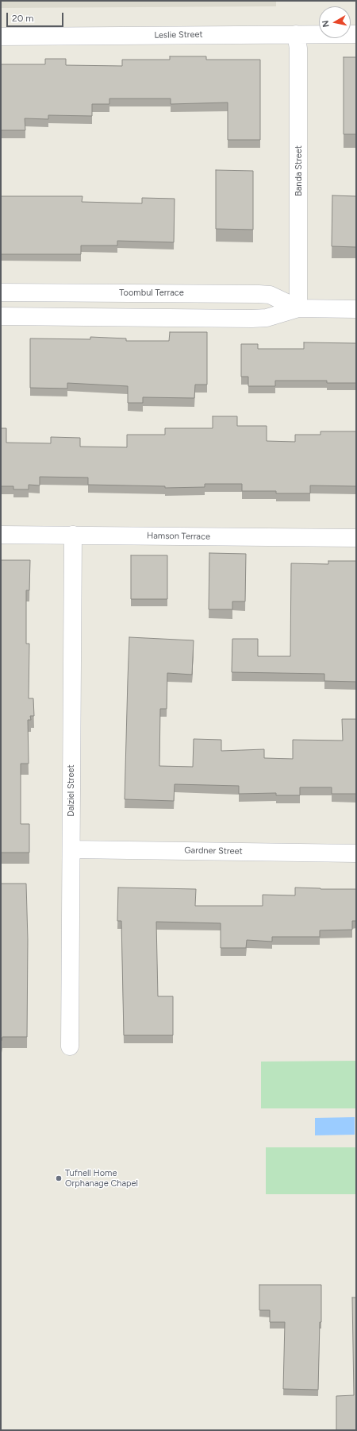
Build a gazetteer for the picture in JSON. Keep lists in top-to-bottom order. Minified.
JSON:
{"streets":{"street":["Leslie Street","Banda Street","Toombul Terrace","Hamson Terrace","Dalziel Street","Gardner Street"]},"crossings":[["Leslie Street","Banda Street"],["Banda Street","Toombul Terrace"],["Hamson Terrace","Dalziel Street"],["Dalziel Street","Gardner Street"]],"places":["Tufnell Home Orphanage Chapel"],"scale_bar":"20 m","north":"left"}
